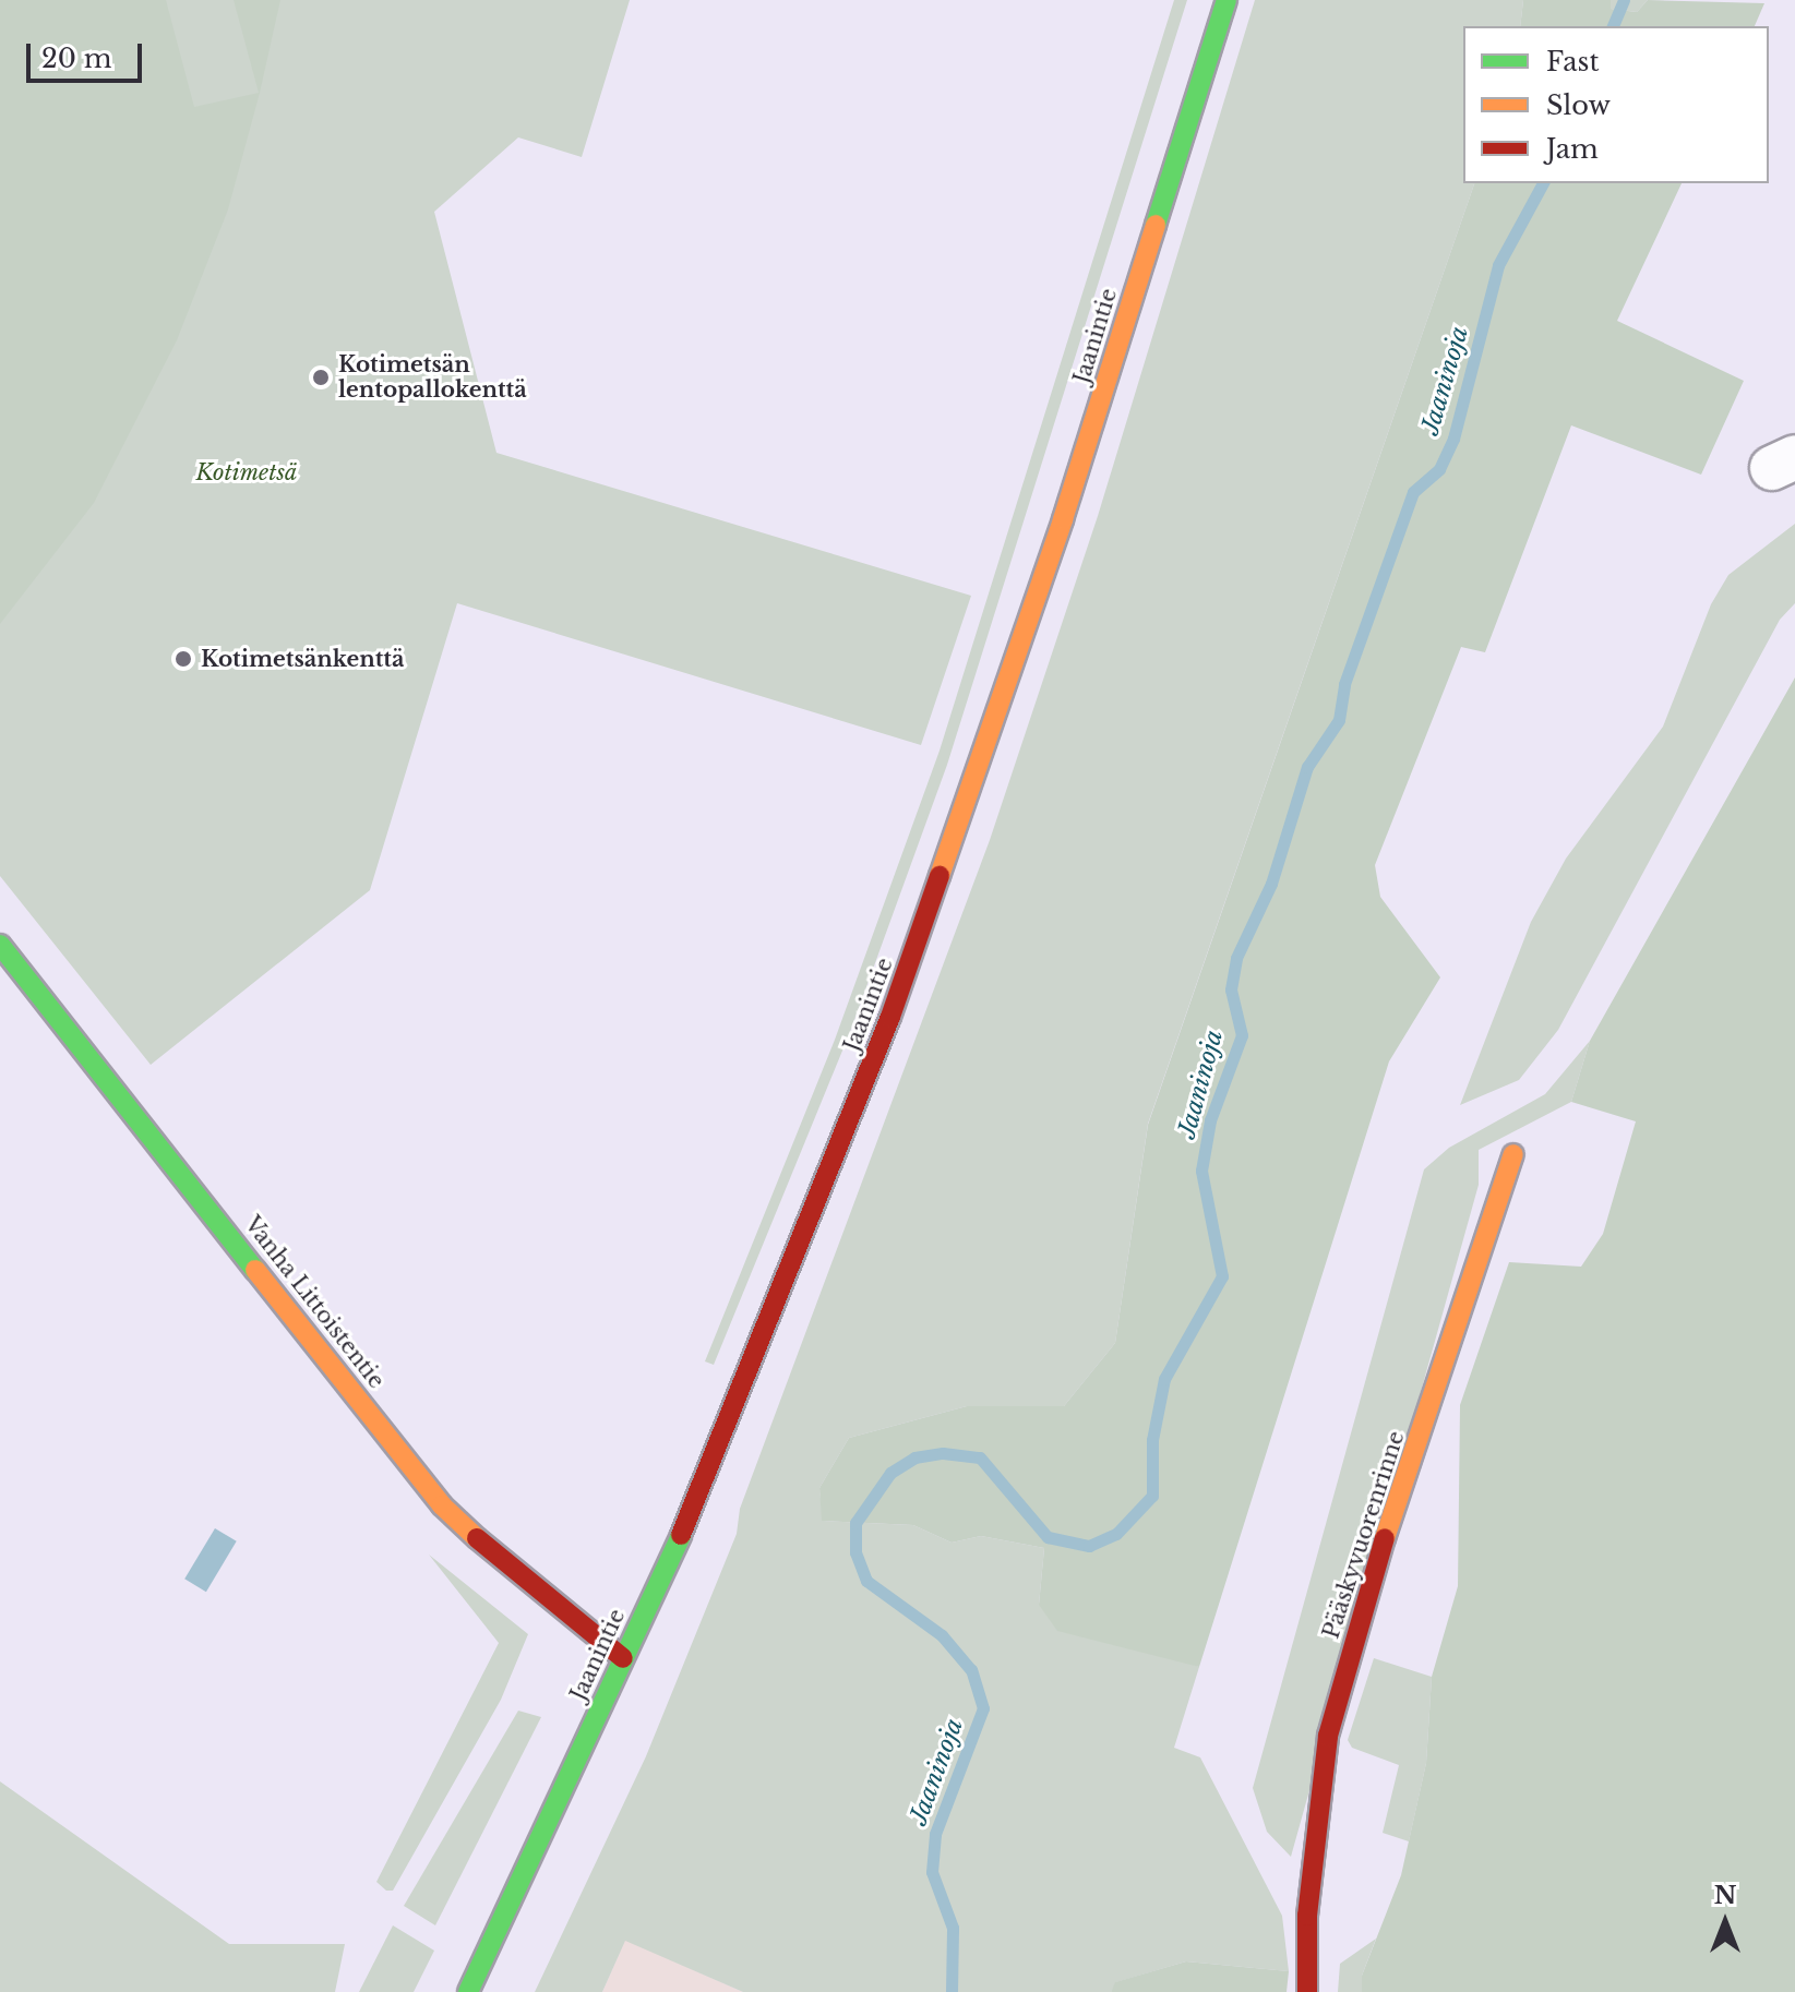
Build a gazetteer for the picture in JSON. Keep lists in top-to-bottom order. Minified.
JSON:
{"streets":{"main road":["Jaanintie","Vanha Littoistentie","Pääskyvuorenrinne"]},"crossings":[["Jaanintie","Vanha Littoistentie"]],"water":["Jaaninoja"],"parks":["Kotimetsä"],"places":["Kotimetsän lentopallokenttä","Kotimetsänkenttä"],"legend":["Fast","Slow","Jam"],"scale_bar":"20 m","north":"top"}
